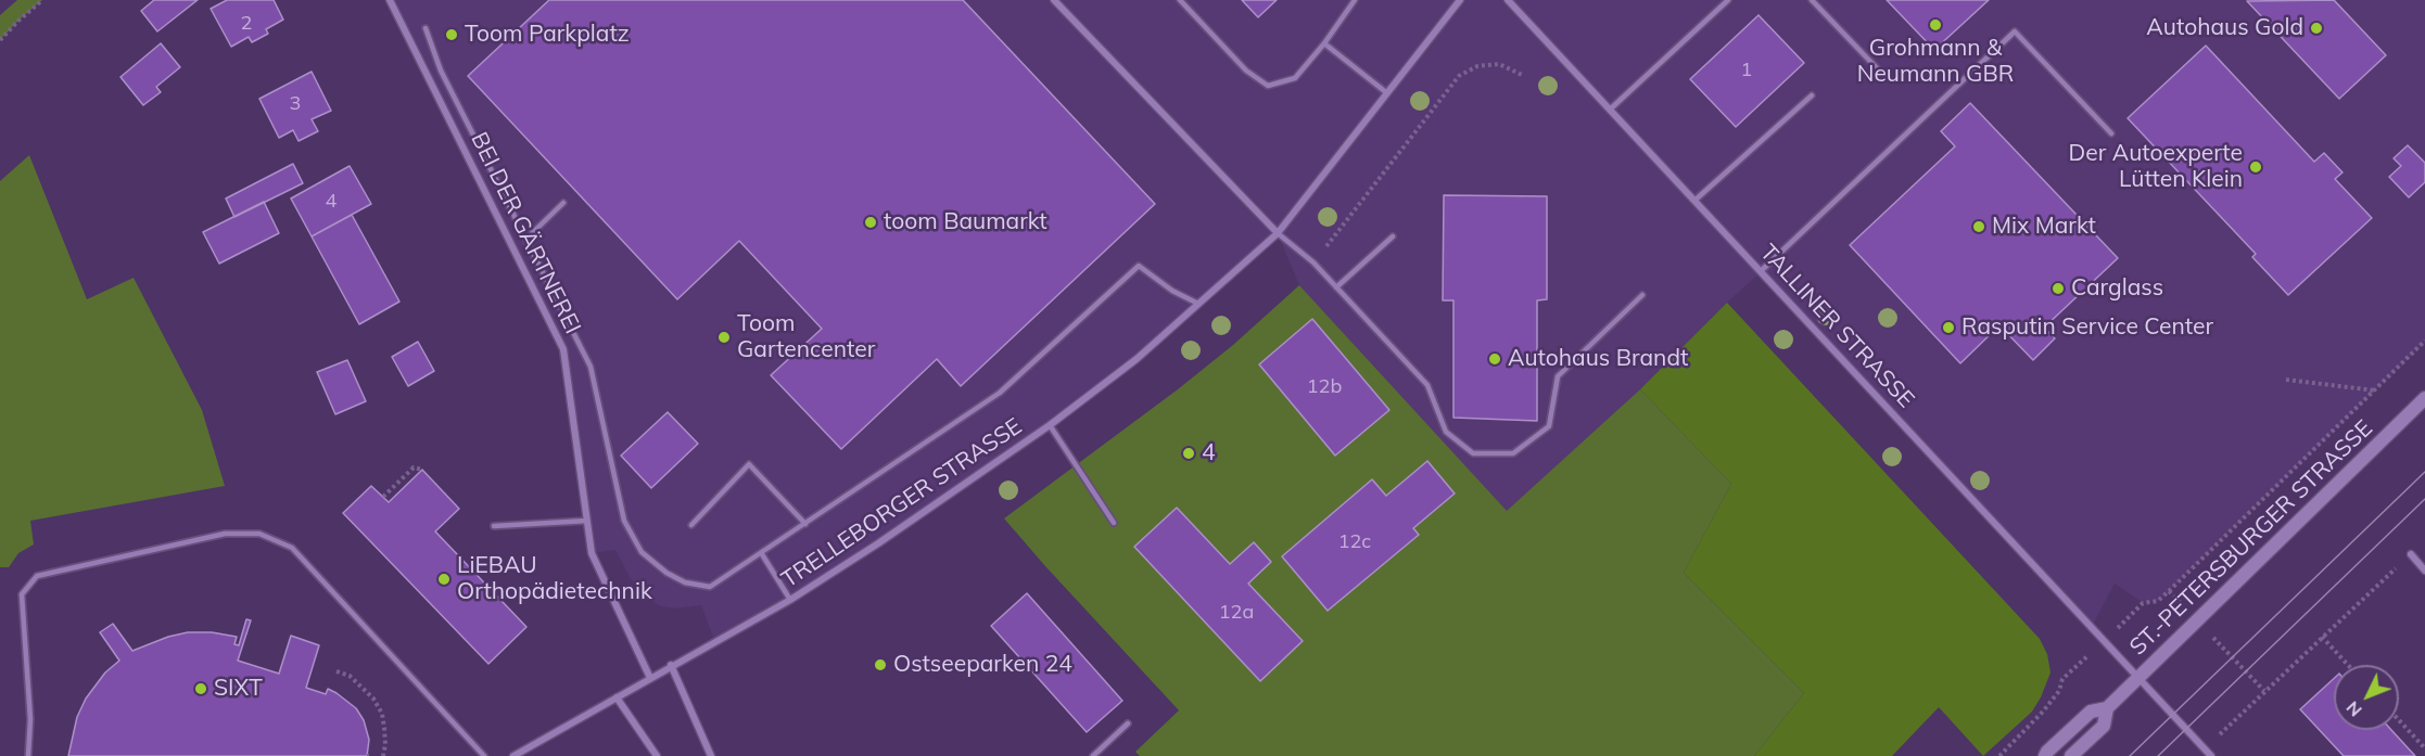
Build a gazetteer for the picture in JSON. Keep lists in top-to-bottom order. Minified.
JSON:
{"streets":{"main road":["ST.-PETERSBURGER STRASSE"],"street":["BEI DER GÄRTNEREI","TALLINER STRASSE","TRELLEBORGER STRASSE"]},"crossings":[["BEI DER GÄRTNEREI","TRELLEBORGER STRASSE"],["TALLINER STRASSE","ST.-PETERSBURGER STRASSE"]],"places":["Grohmann & Neumann GBR","Autohaus Gold","Toom Parkplatz","Der Autoexperte Lütten Klein","toom Baumarkt","Mix Markt","Carglass","Rasputin Service Center","Toom Gartencenter","Autohaus Brandt","4","LiEBAU Orthopädietechnik","Ostseeparken 24","SIXT"],"house_numbers":["2","1","3","4","12b","12c","12a"],"north":"bottom left"}
